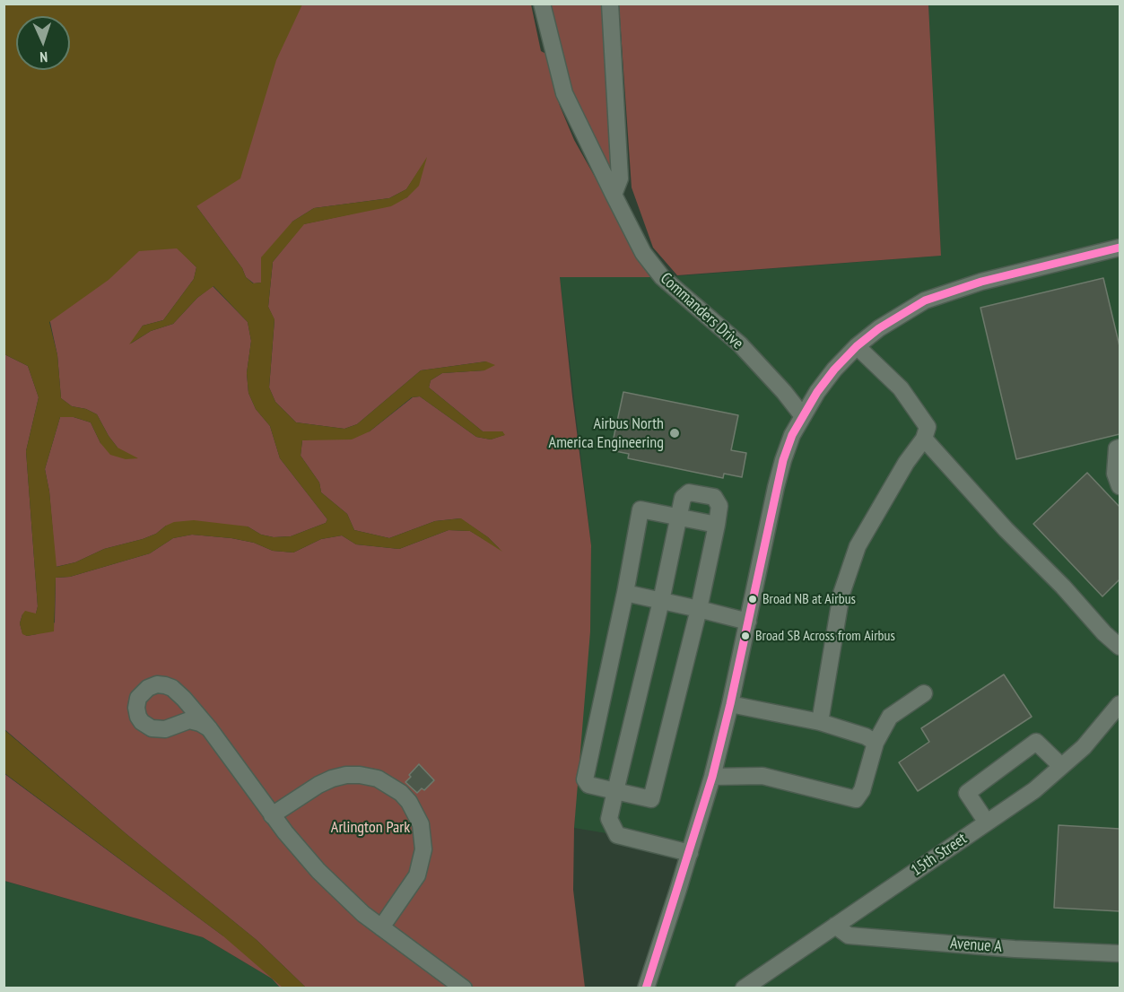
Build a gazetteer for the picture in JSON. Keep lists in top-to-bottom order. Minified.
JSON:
{"streets":{"street":["Commanders Drive","15th Street","Avenue A"]},"crossings":[["15th Street","Avenue A"]],"parks":["Arlington Park"],"places":["Airbus North America Engineering","Broad NB at Airbus","Broad SB Across from Airbus"],"north":"bottom"}
